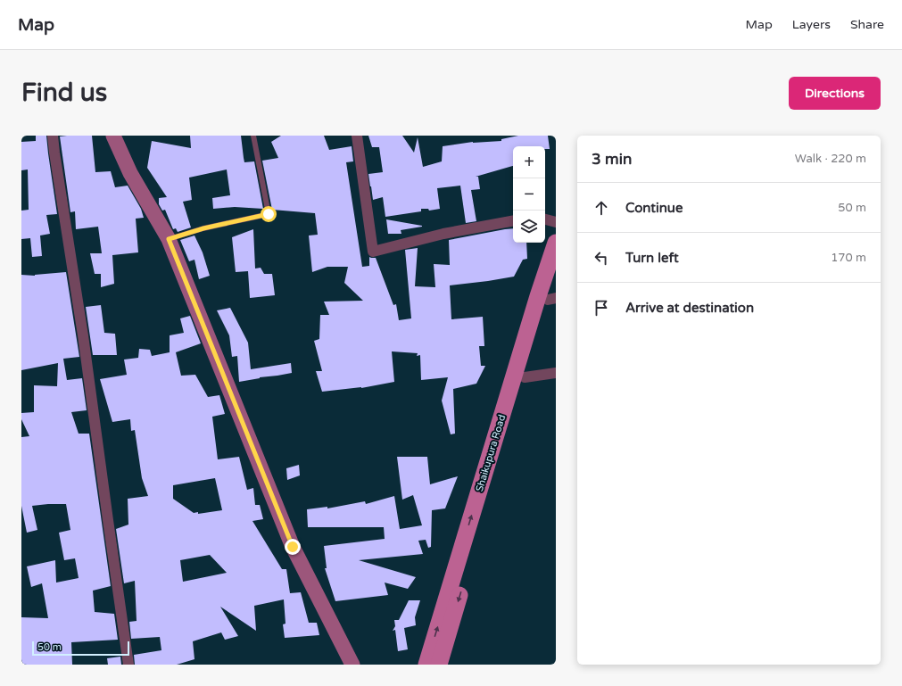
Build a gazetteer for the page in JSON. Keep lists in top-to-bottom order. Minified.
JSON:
{"streets":{"main road":["Shaikupura Road"]},"scale_bar":"50 m","page":{"header":"Map","nav":["Map","Layers","Share"],"buttons":"Directions","title":"Find us","heading":["3 min","Walk · 220 m"],"map_buttons":["+","−"],"list":[["Continue","50 m"],["Turn left","170 m"],"Arrive at destination"],"scale":"50 m"}}
